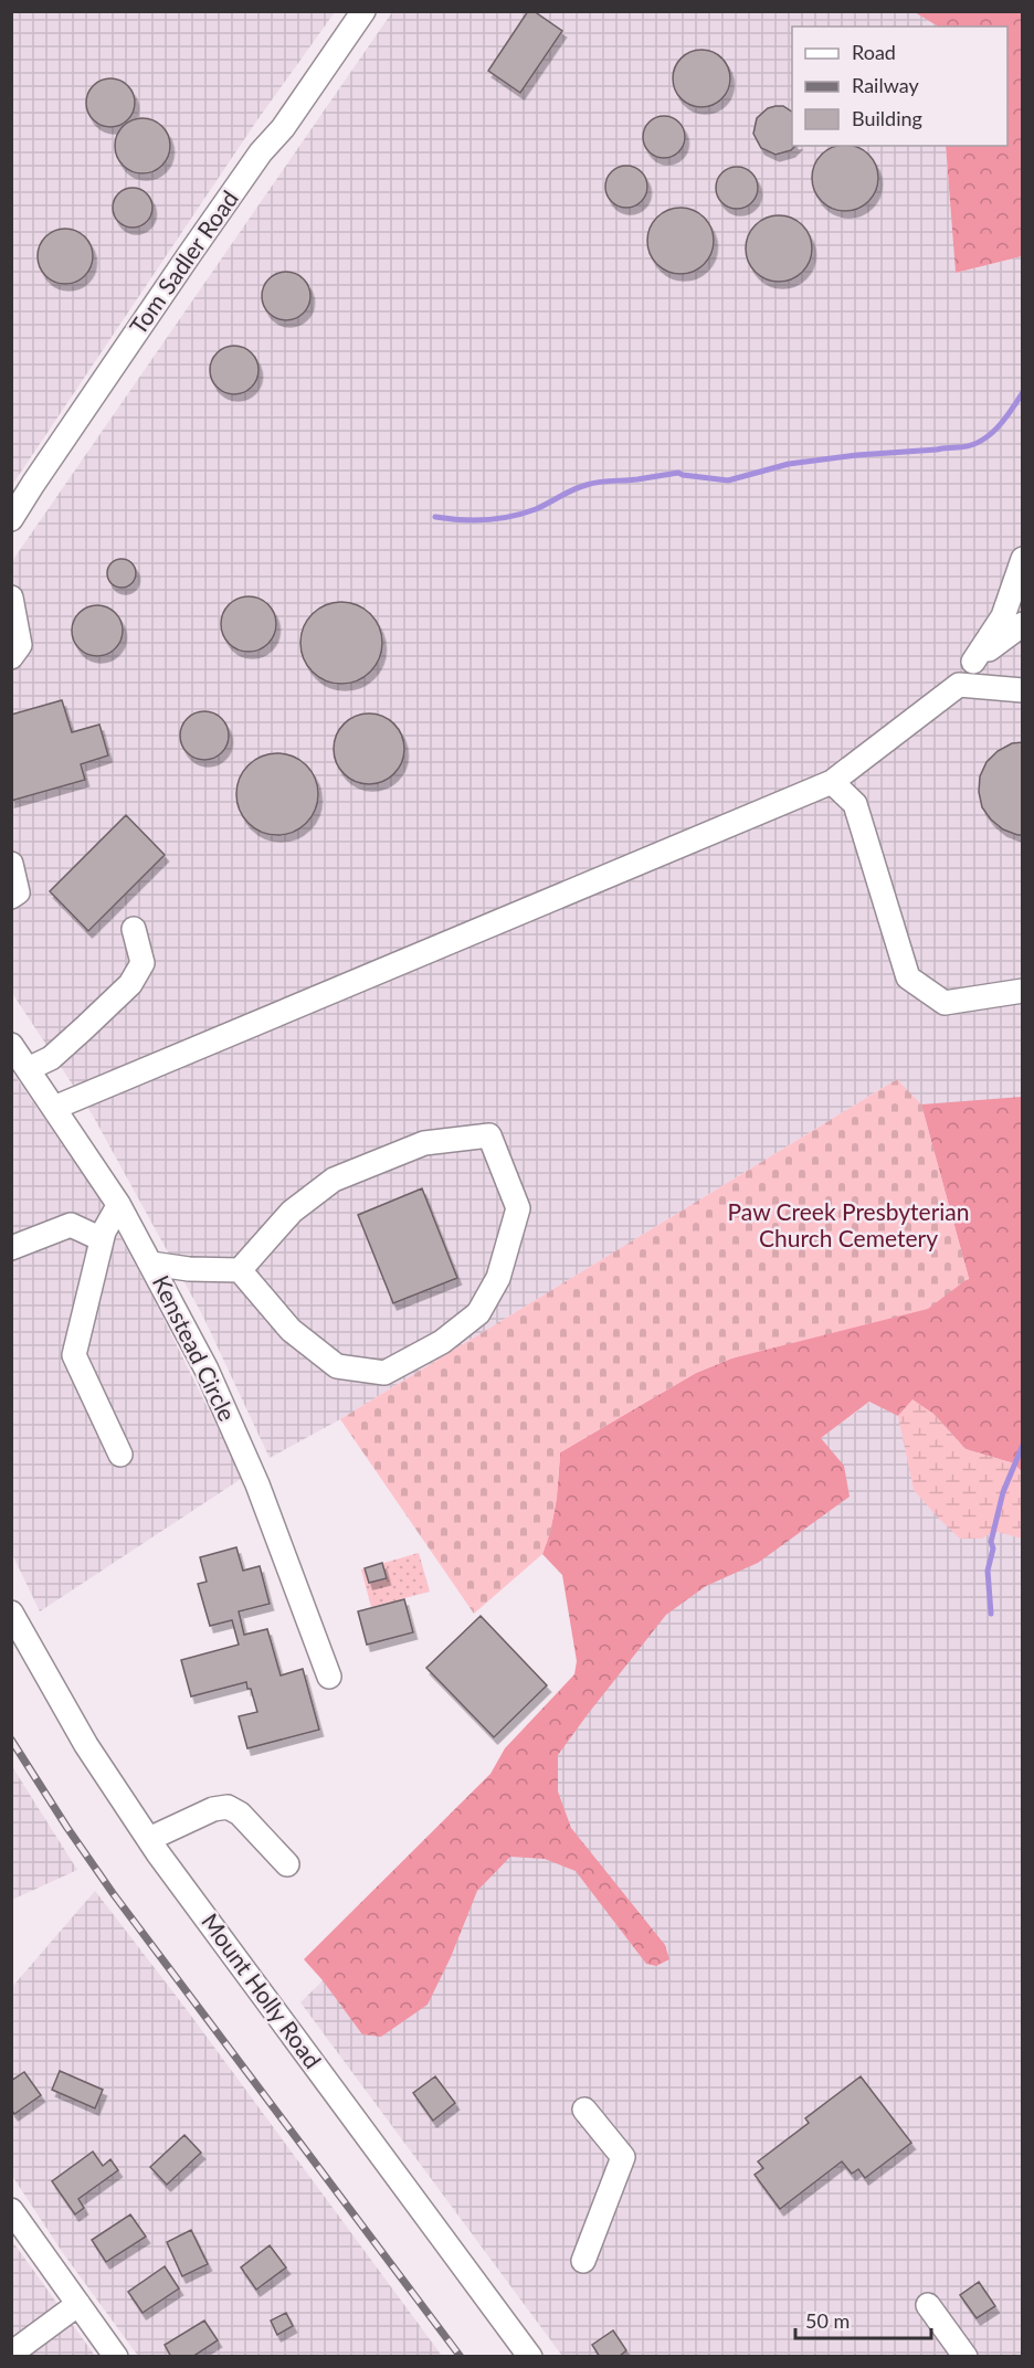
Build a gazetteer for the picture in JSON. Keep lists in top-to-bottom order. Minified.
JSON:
{"streets":{"street":["Tom Sadler Road","Kenstead Circle","Mount Holly Road"]},"parks":["Paw Creek Presbyterian Church Cemetery"],"legend":["Road","Railway","Building"],"scale_bar":"50 m"}
